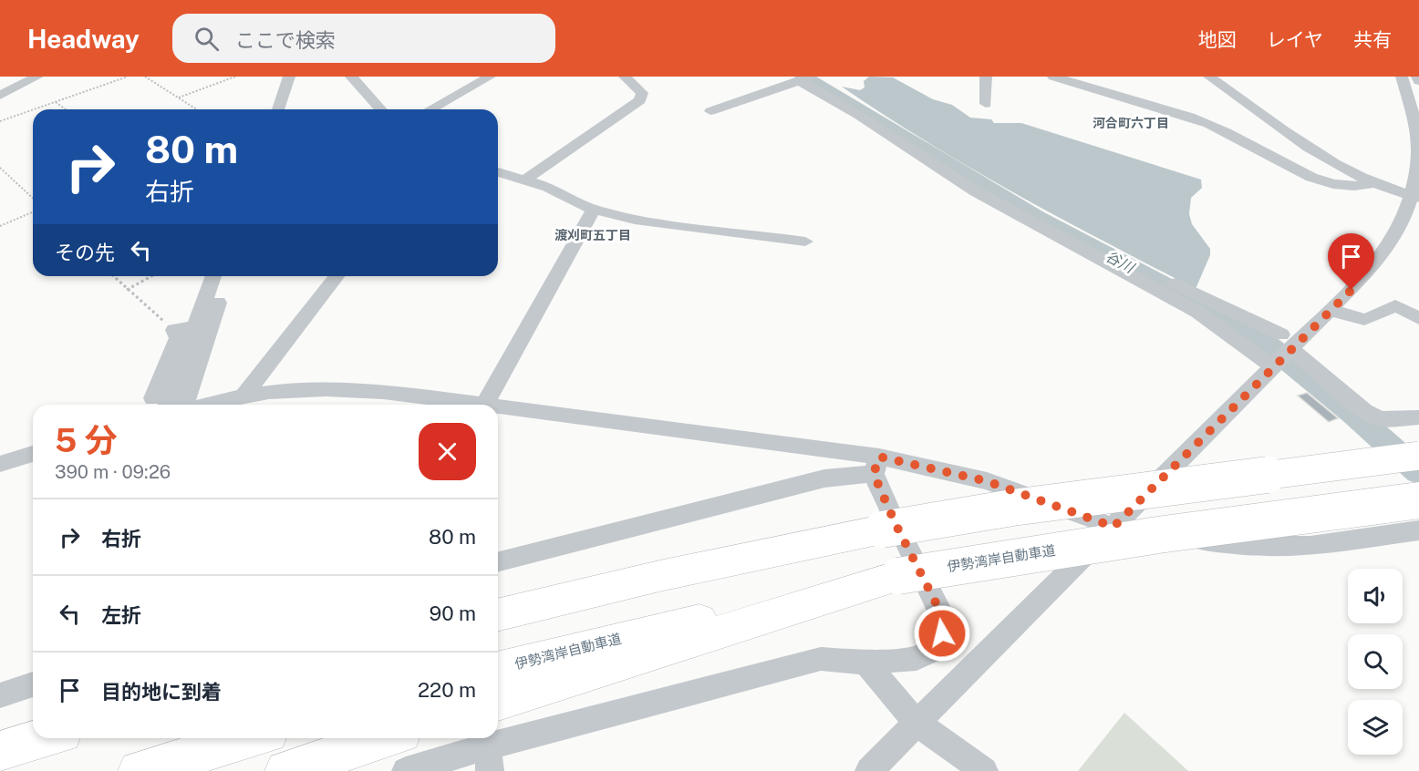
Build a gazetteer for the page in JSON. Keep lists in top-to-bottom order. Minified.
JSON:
{"streets":{"highway":["伊勢湾岸自動車道"]},"districts":["河合町六丁目","渡刈町五丁目"],"water":["谷川"],"page":{"header":"Headway","search":"ここで検索","nav":["地図","レイヤ","共有"],"turn":["80 m","右折"],"then":"その先","heading":["5 分","390 m · 09:26"],"list":[{"name":"右折","value":"80 m"},{"name":"左折","value":"90 m"},{"name":"目的地に到着","value":"220 m"}]}}
